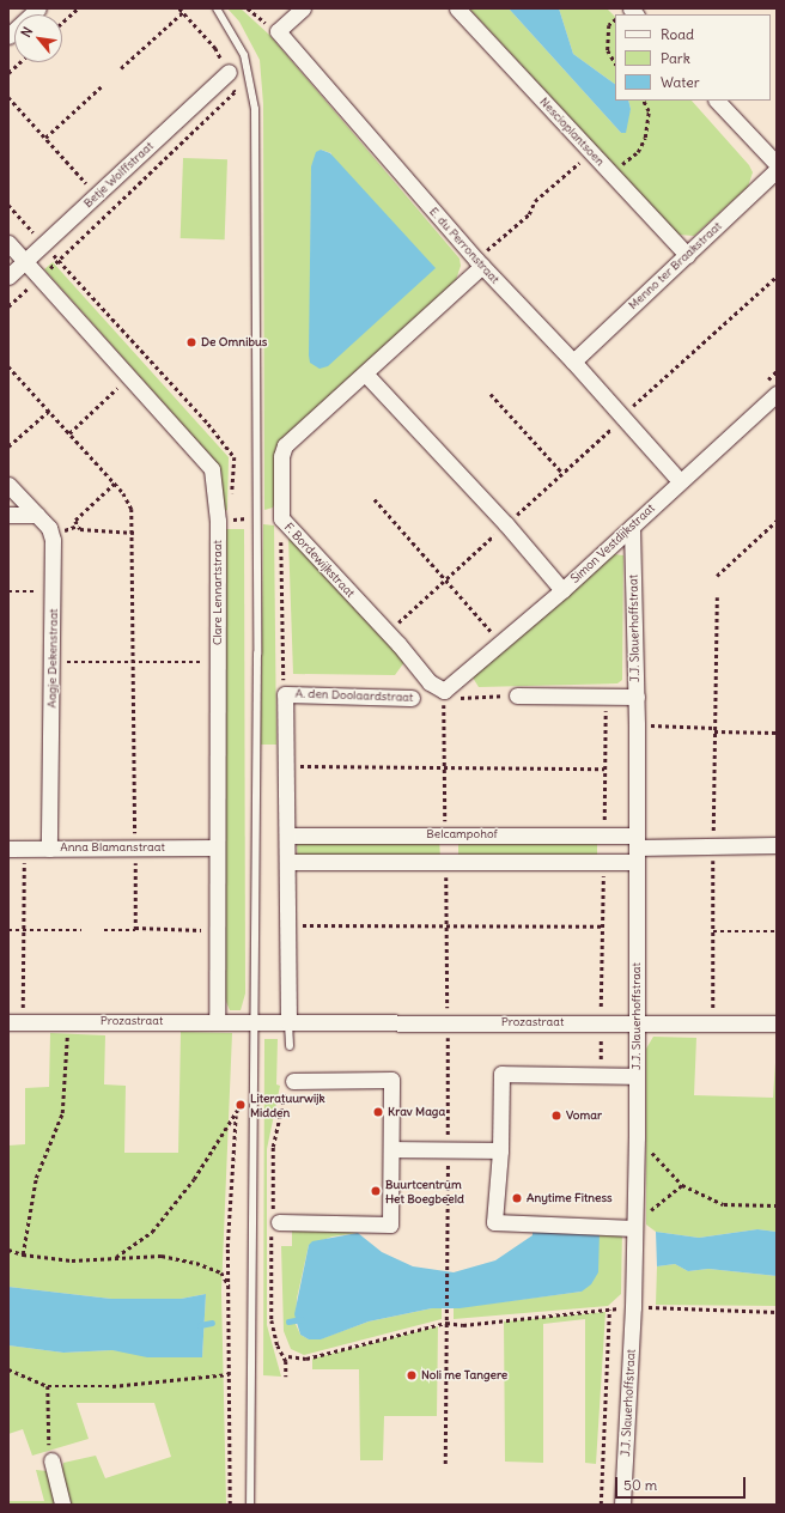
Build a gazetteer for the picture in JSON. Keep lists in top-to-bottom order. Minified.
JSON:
{"streets":{"street":["Nescioplantsoen","Betje Wolffstraat","E. du Perronstraat","Menno ter Braakstraat","Simon Vestdijkstraat","F. Bordewijkstraat","Clare Lennartstraat","J.J. Slauerhoffstraat","Aagje Dekenstraat","A. den Doolaardstraat","Belcampohof","Anna Blamanstraat","Prozastraat"]},"crossings":[["Nescioplantsoen","Menno ter Braakstraat"],["Betje Wolffstraat","Clare Lennartstraat"],["E. du Perronstraat","Menno ter Braakstraat"],["E. du Perronstraat","Simon Vestdijkstraat"],["E. du Perronstraat","F. Bordewijkstraat"],["Simon Vestdijkstraat","F. Bordewijkstraat"],["Simon Vestdijkstraat","J.J. Slauerhoffstraat"],["Clare Lennartstraat","Anna Blamanstraat"],["Clare Lennartstraat","Prozastraat"],["J.J. Slauerhoffstraat","Belcampohof"],["J.J. Slauerhoffstraat","Prozastraat"],["Aagje Dekenstraat","Anna Blamanstraat"],["A. den Doolaardstraat","Belcampohof"],["A. den Doolaardstraat","Prozastraat"]],"places":["De Omnibus","Literatuurwijk Midden","Krav Maga","Vomar","Buurtcentrum Het Boegbeeld","Anytime Fitness","Noli me Tangere"],"legend":["Road","Park","Water"],"scale_bar":"50 m","north":"top left"}
